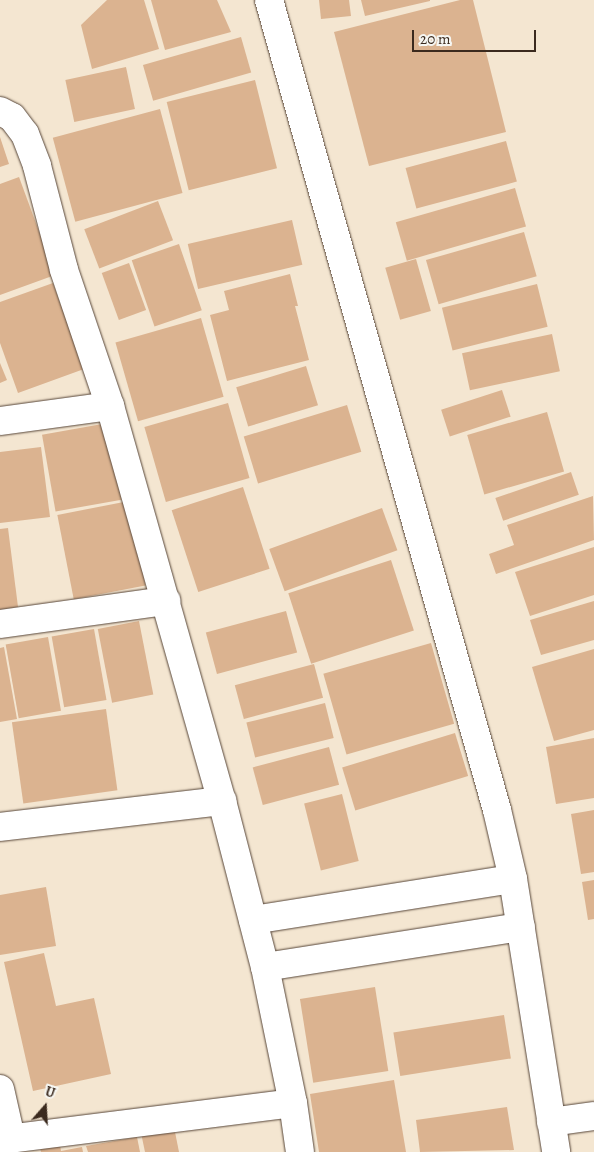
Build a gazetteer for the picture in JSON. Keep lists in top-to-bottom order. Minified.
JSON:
{"scale_bar":"20 m","north":"top"}
